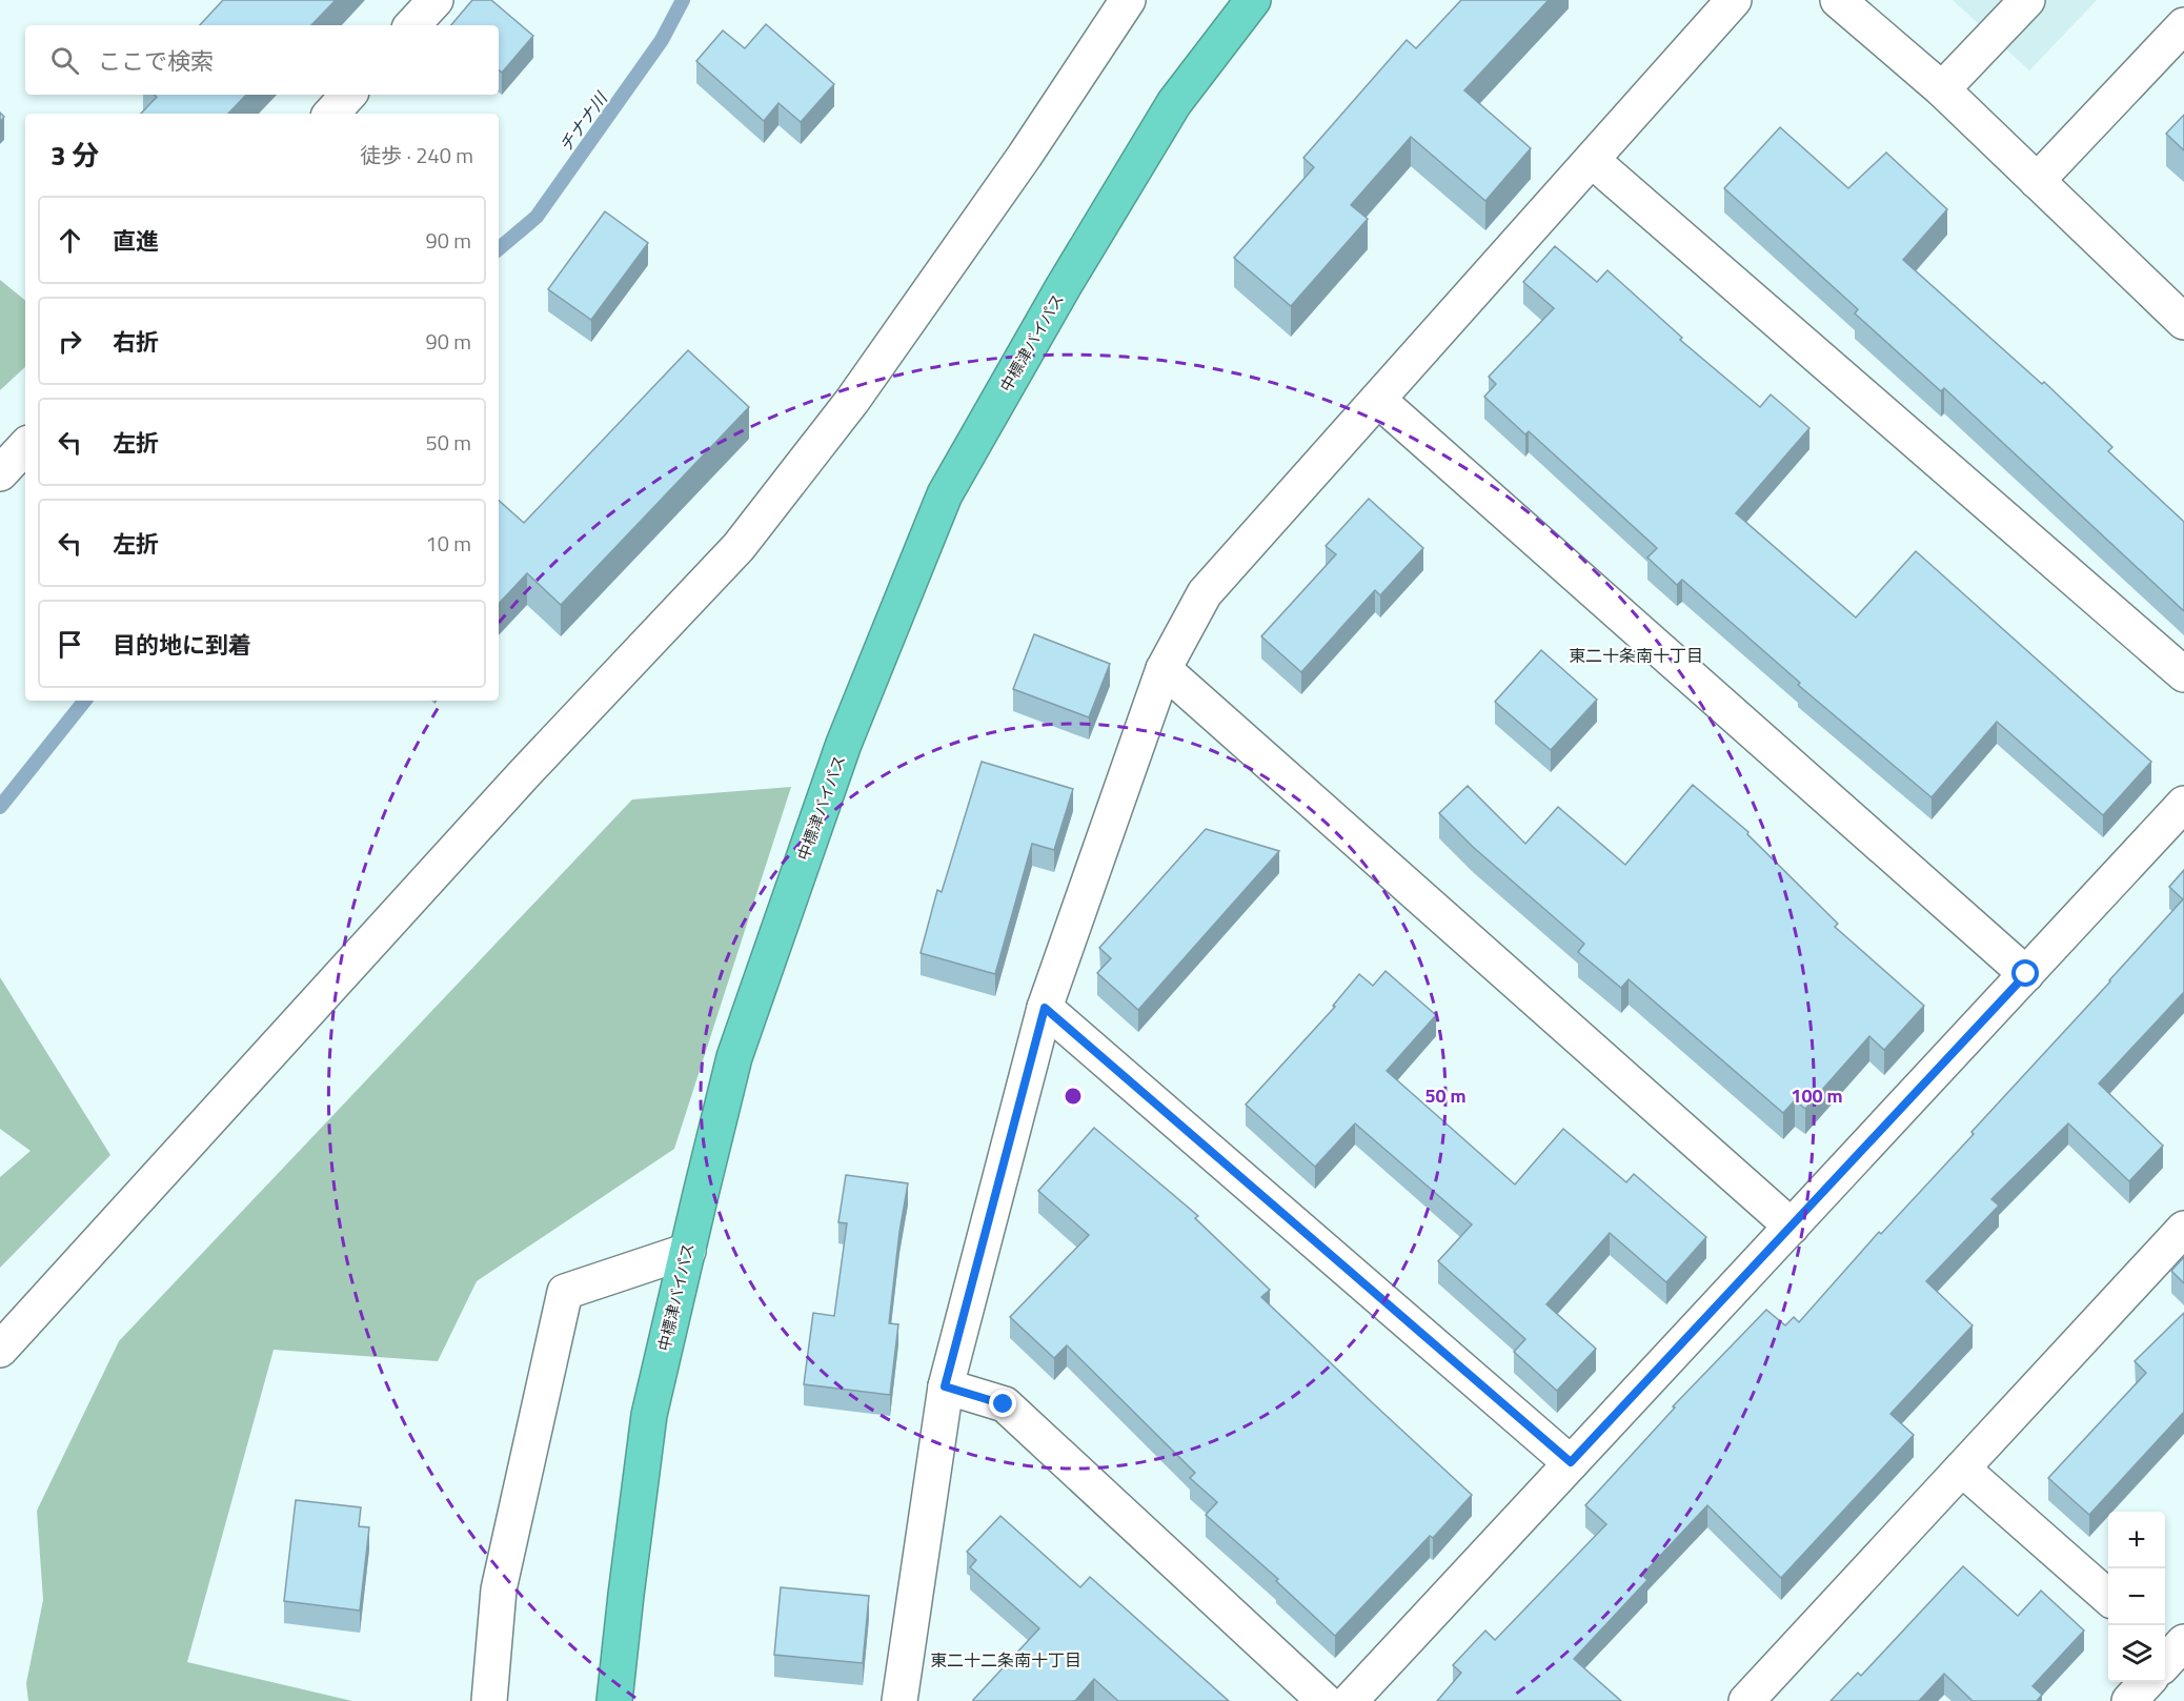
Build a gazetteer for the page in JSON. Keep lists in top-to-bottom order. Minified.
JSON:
{"streets":{"highway":["中標津バイパス"]},"districts":["東二十条南十丁目","東二十二条南十丁目"],"water":["チナナ川"],"page":{"search":"ここで検索","heading":["3 分","徒歩 · 240 m"],"list":[["直進","90 m"],["右折","90 m"],["左折","50 m"],["左折","10 m"],"目的地に到着"],"map_buttons":["+","−"]},"rings":["50 m","100 m"]}
